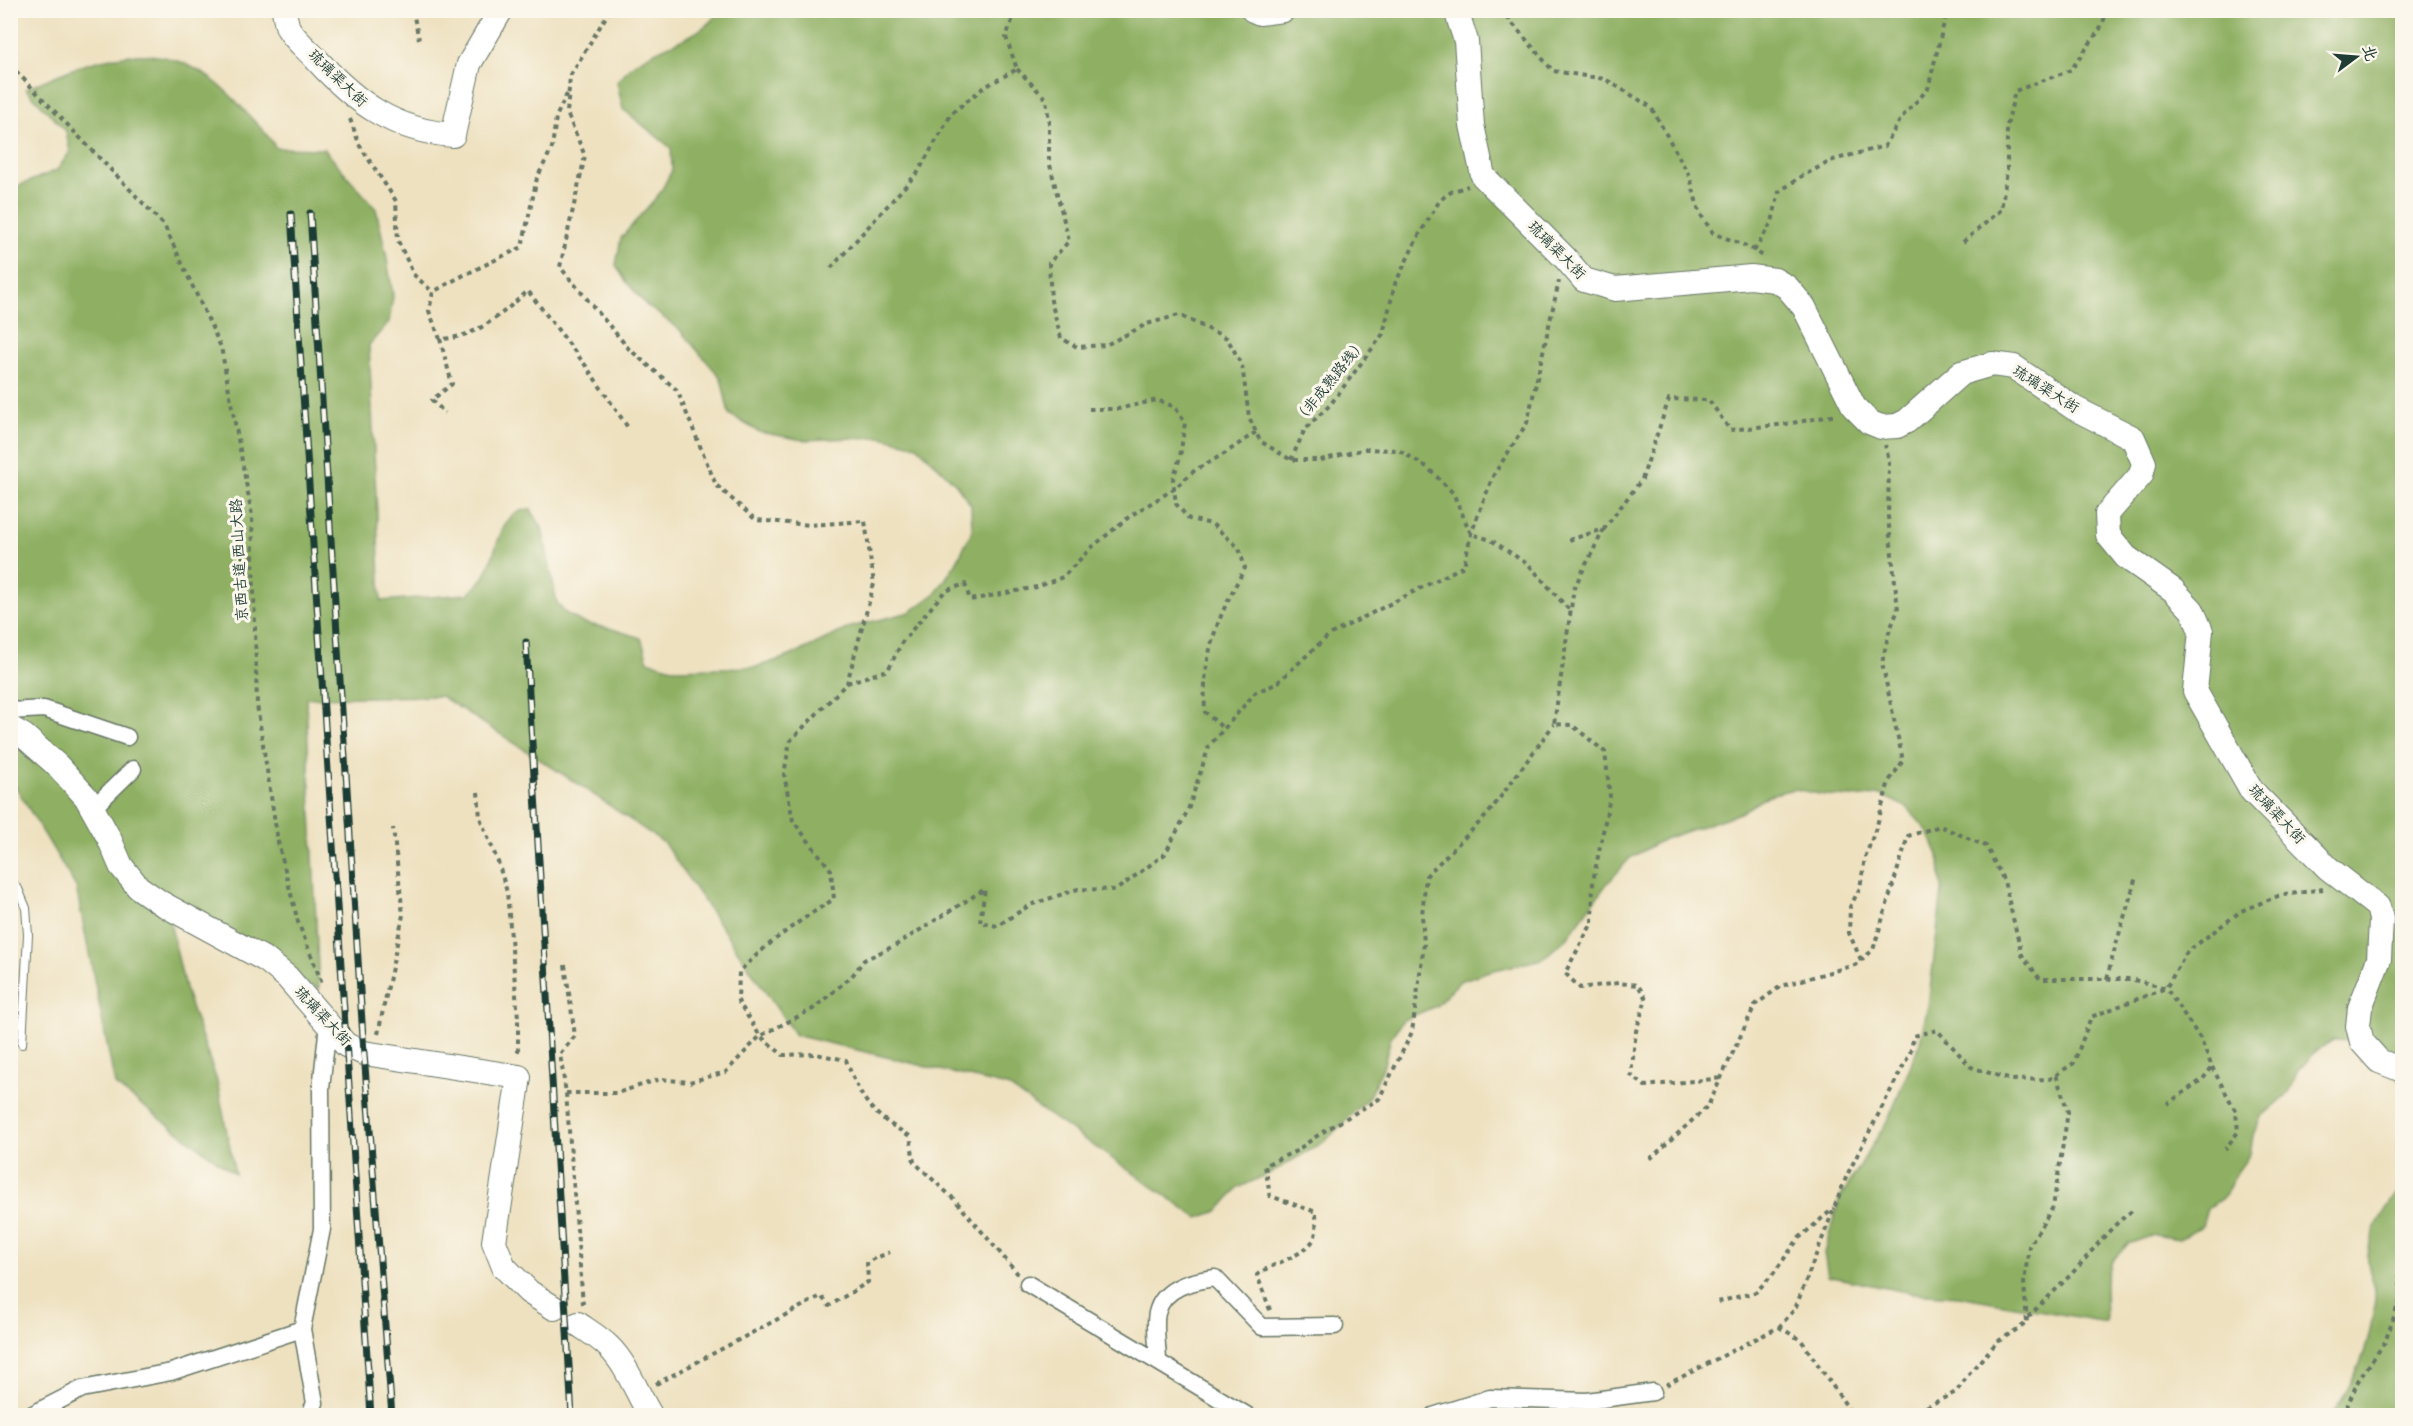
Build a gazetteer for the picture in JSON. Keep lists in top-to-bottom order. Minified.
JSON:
{"streets":{"street":["琉璃渠大街"],"path":["（非成熟路线）","京西古道·西山大路"]},"crossings":[["琉璃渠大街","（非成熟路线）"]],"north":"right"}
